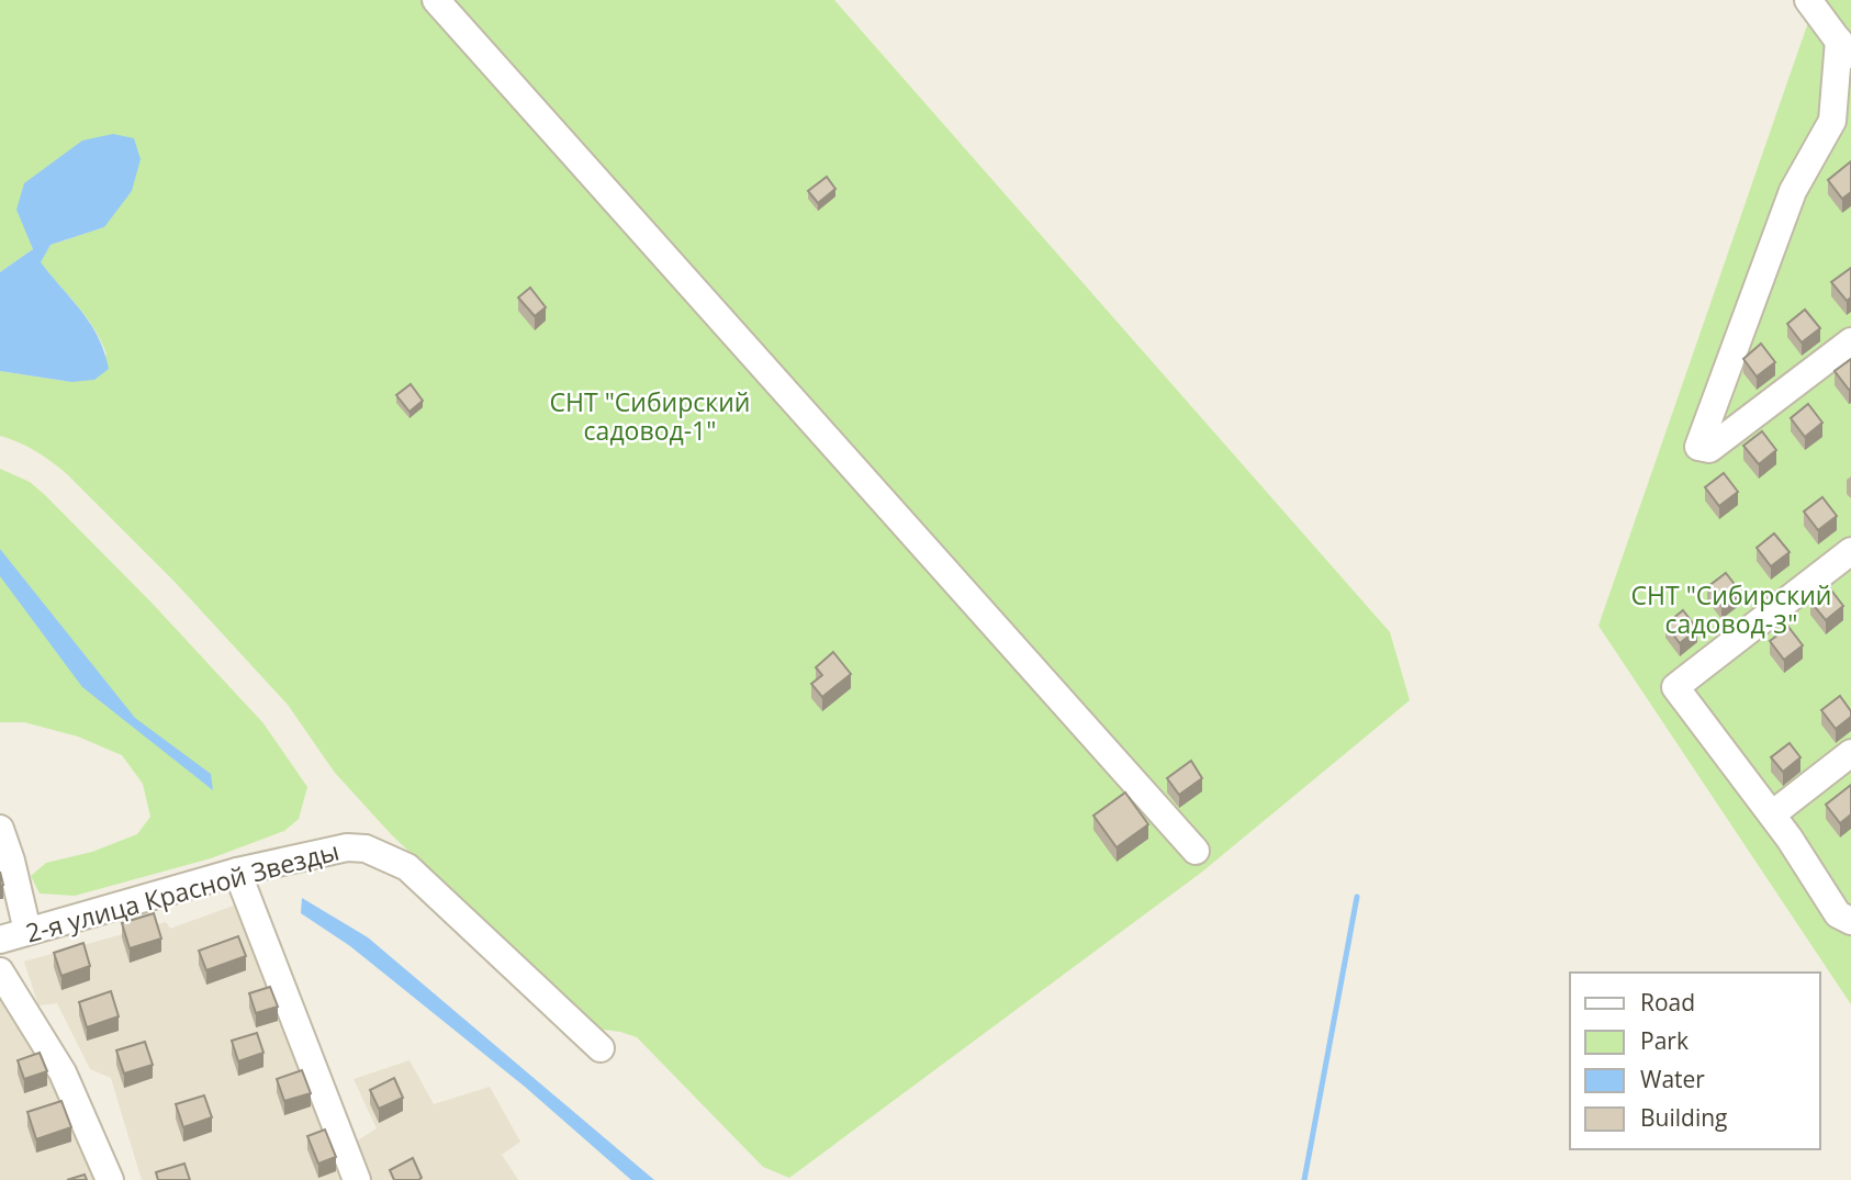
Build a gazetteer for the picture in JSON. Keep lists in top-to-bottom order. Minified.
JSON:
{"streets":{"street":["2-я улица Красной Звезды"]},"parks":["СНТ \"Сибирский садовод-1\"","СНТ \"Сибирский садовод-3\""],"legend":["Road","Park","Water","Building"]}
